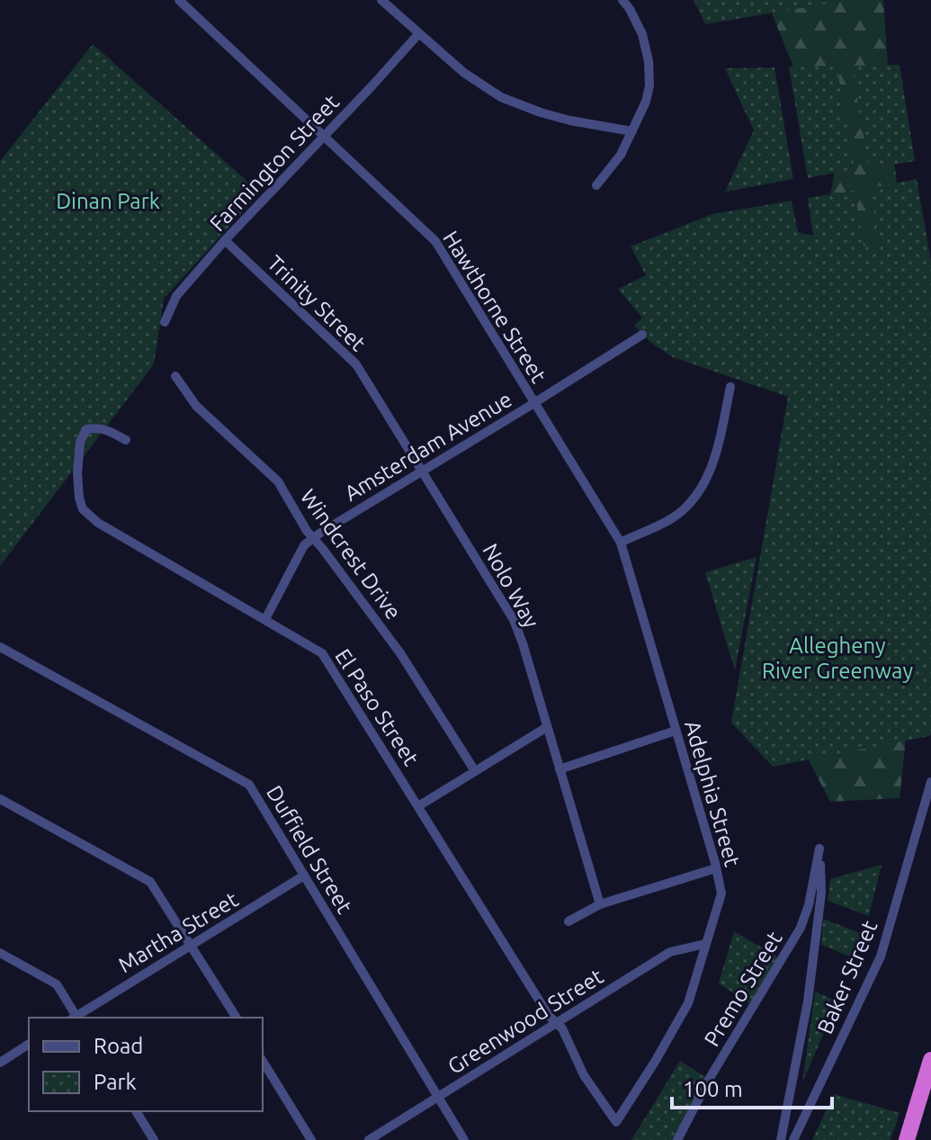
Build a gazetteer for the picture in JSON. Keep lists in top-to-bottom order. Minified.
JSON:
{"streets":{"street":["Farmington Street","Trinity Street","Hawthorne Street","Amsterdam Avenue","Windcrest Drive","Nolo Way","El Paso Street","Adelphia Street","Duffield Street","Martha Street","Baker Street","Premo Street","Greenwood Street"]},"crossings":[["Farmington Street","Trinity Street"],["Farmington Street","Hawthorne Street"],["Trinity Street","Amsterdam Avenue"],["Trinity Street","Nolo Way"],["Hawthorne Street","Amsterdam Avenue"],["Hawthorne Street","Adelphia Street"],["Amsterdam Avenue","Windcrest Drive"],["Amsterdam Avenue","Nolo Way"],["Amsterdam Avenue","El Paso Street"],["El Paso Street","Adelphia Street"],["El Paso Street","Greenwood Street"],["Adelphia Street","Greenwood Street"],["Duffield Street","Martha Street"],["Duffield Street","Greenwood Street"]],"parks":["Dinan Park","Allegheny River Greenway"],"legend":["Road","Park"],"scale_bar":"100 m"}
